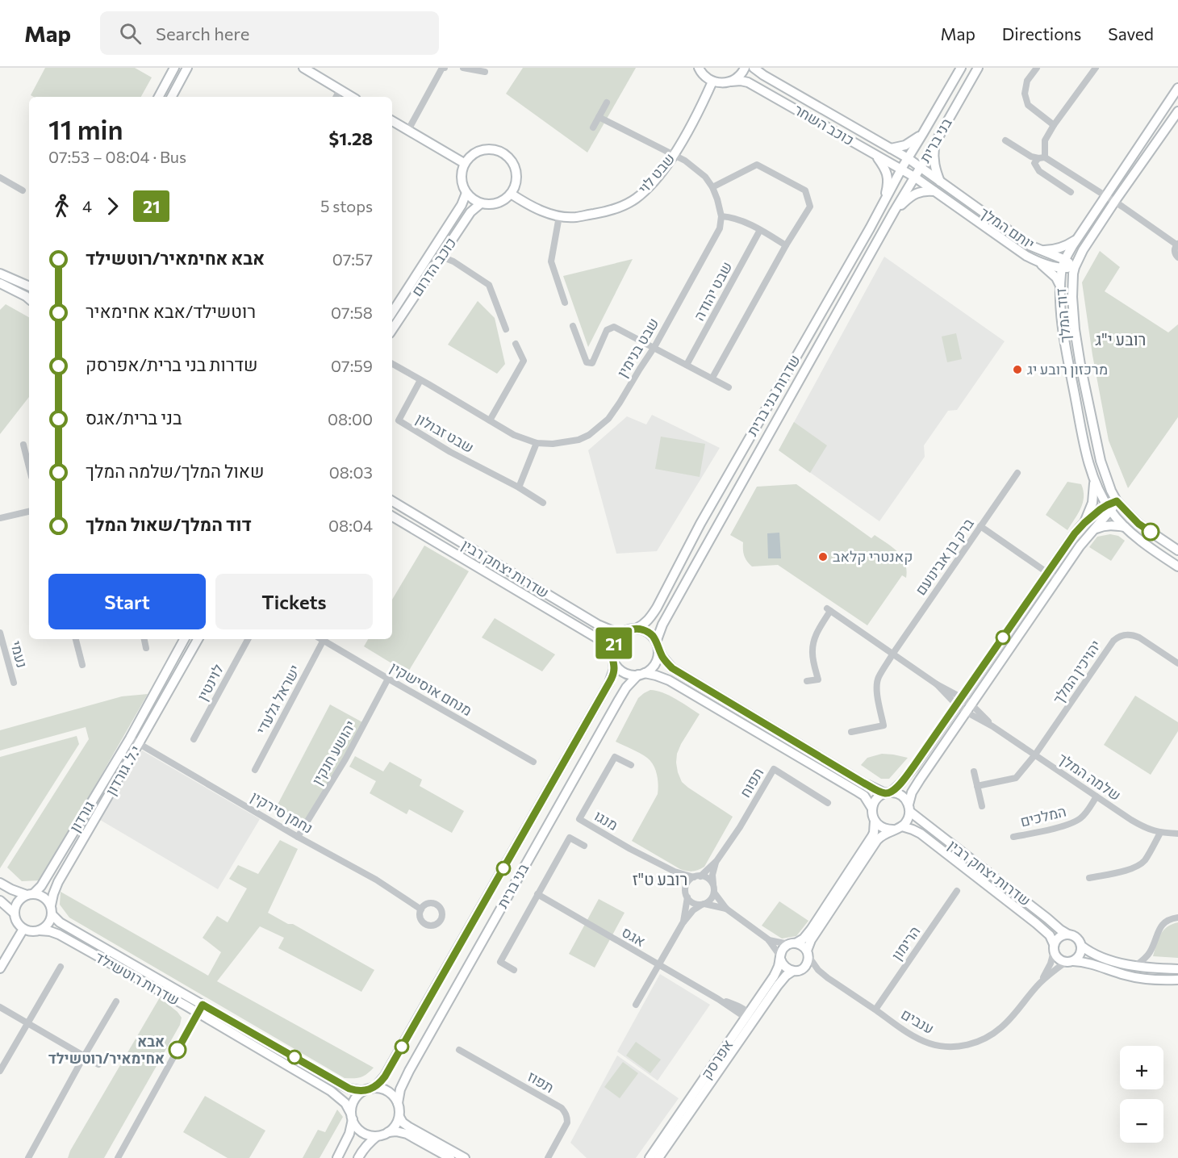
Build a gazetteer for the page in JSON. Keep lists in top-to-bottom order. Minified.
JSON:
{"streets":{"street":["כוכב השחר","בני ברית","שבט לוי","יותם המלך","כוכב הדרום","שבט יהודה","דוד המלך","שבט בנימין","שדרות בני ברית","שבט זבולון","ברק בן אבינועם","שדרות יצחק רבין","נעמי","יהויכין המלך","לוינטין","מנחם אוסישקין","ישראל גלעדי","יהושע חנקין","י.ל. גורדון","שלמה המלך","תפוח","נחמן סירקין","גורדון","המלכים","מנגו","אגס","הרימון","שדרות רוטשילד","ענבים","אפרסק","תפוז"]},"crossings":[["כוכב השחר","בני ברית"],["כוכב השחר","שבט לוי"],["כוכב השחר","יותם המלך"],["כוכב השחר","שדרות בני ברית"],["בני ברית","יותם המלך"],["בני ברית","שדרות בני ברית"],["בני ברית","שדרות יצחק רבין"],["בני ברית","שדרות רוטשילד"],["שבט לוי","כוכב הדרום"],["יותם המלך","דוד המלך"],["יותם המלך","שדרות בני ברית"],["שבט בנימין","שבט זבולון"],["שדרות בני ברית","שדרות יצחק רבין"],["ברק בן אבינועם","שלמה המלך"],["שדרות יצחק רבין","ענבים"],["יהויכין המלך","שלמה המלך"],["מנחם אוסישקין","יהושע חנקין"],["יהושע חנקין","נחמן סירקין"],["י.ל. גורדון","נחמן סירקין"],["י.ל. גורדון","גורדון"],["י.ל. גורדון","שדרות רוטשילד"],["שלמה המלך","המלכים"],["תפוח","מנגו"],["נחמן סירקין","גורדון"],["גורדון","שדרות רוטשילד"],["אגס","אפרסק"],["הרימון","ענבים"],["ענבים","אפרסק"]],"districts":["רובע י\"ג","רובע ט\"ז"],"places":["מרכזון רובע יג","קאנטרי קלאב","אבא אחימאיר/רוטשילד"],"lines":["bus line 21"],"page":{"header":"Map","search":"Search here","nav":["Map","Directions","Saved"],"on_map":"21","heading":["11 min","07:53 – 08:04 · Bus","$1.28"],"legs":["4","21","5 stops"],"list":[{"name":"אבא אחימאיר/רוטשילד","value":"07:57"},{"name":"רוטשילד/אבא אחימאיר","value":"07:58"},{"name":"שדרות בני ברית/אפרסק","value":"07:59"},{"name":"בני ברית/אגס","value":"08:00"},{"name":"שאול המלך/שלמה המלך","value":"08:03"},{"name":"דוד המלך/שאול המלך","value":"08:04"}],"buttons":["Start","Tickets"],"map_buttons":["+","−"]}}
